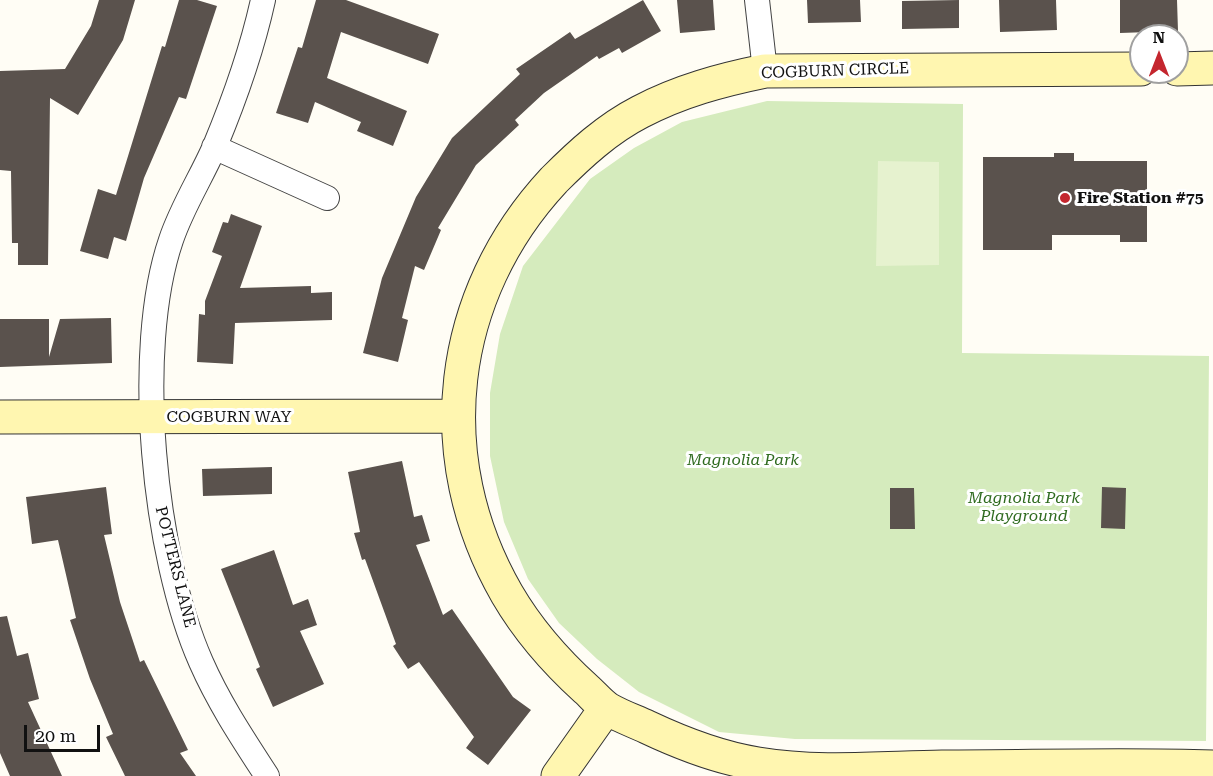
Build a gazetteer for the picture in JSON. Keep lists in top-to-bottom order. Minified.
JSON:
{"streets":{"street":["COGBURN CIRCLE","COGBURN WAY","POTTERS LANE"]},"crossings":[["COGBURN CIRCLE","COGBURN WAY"],["COGBURN WAY","POTTERS LANE"]],"parks":["Magnolia Park","Magnolia Park Playground"],"places":["Fire Station #75"],"scale_bar":"20 m","north":"top"}
